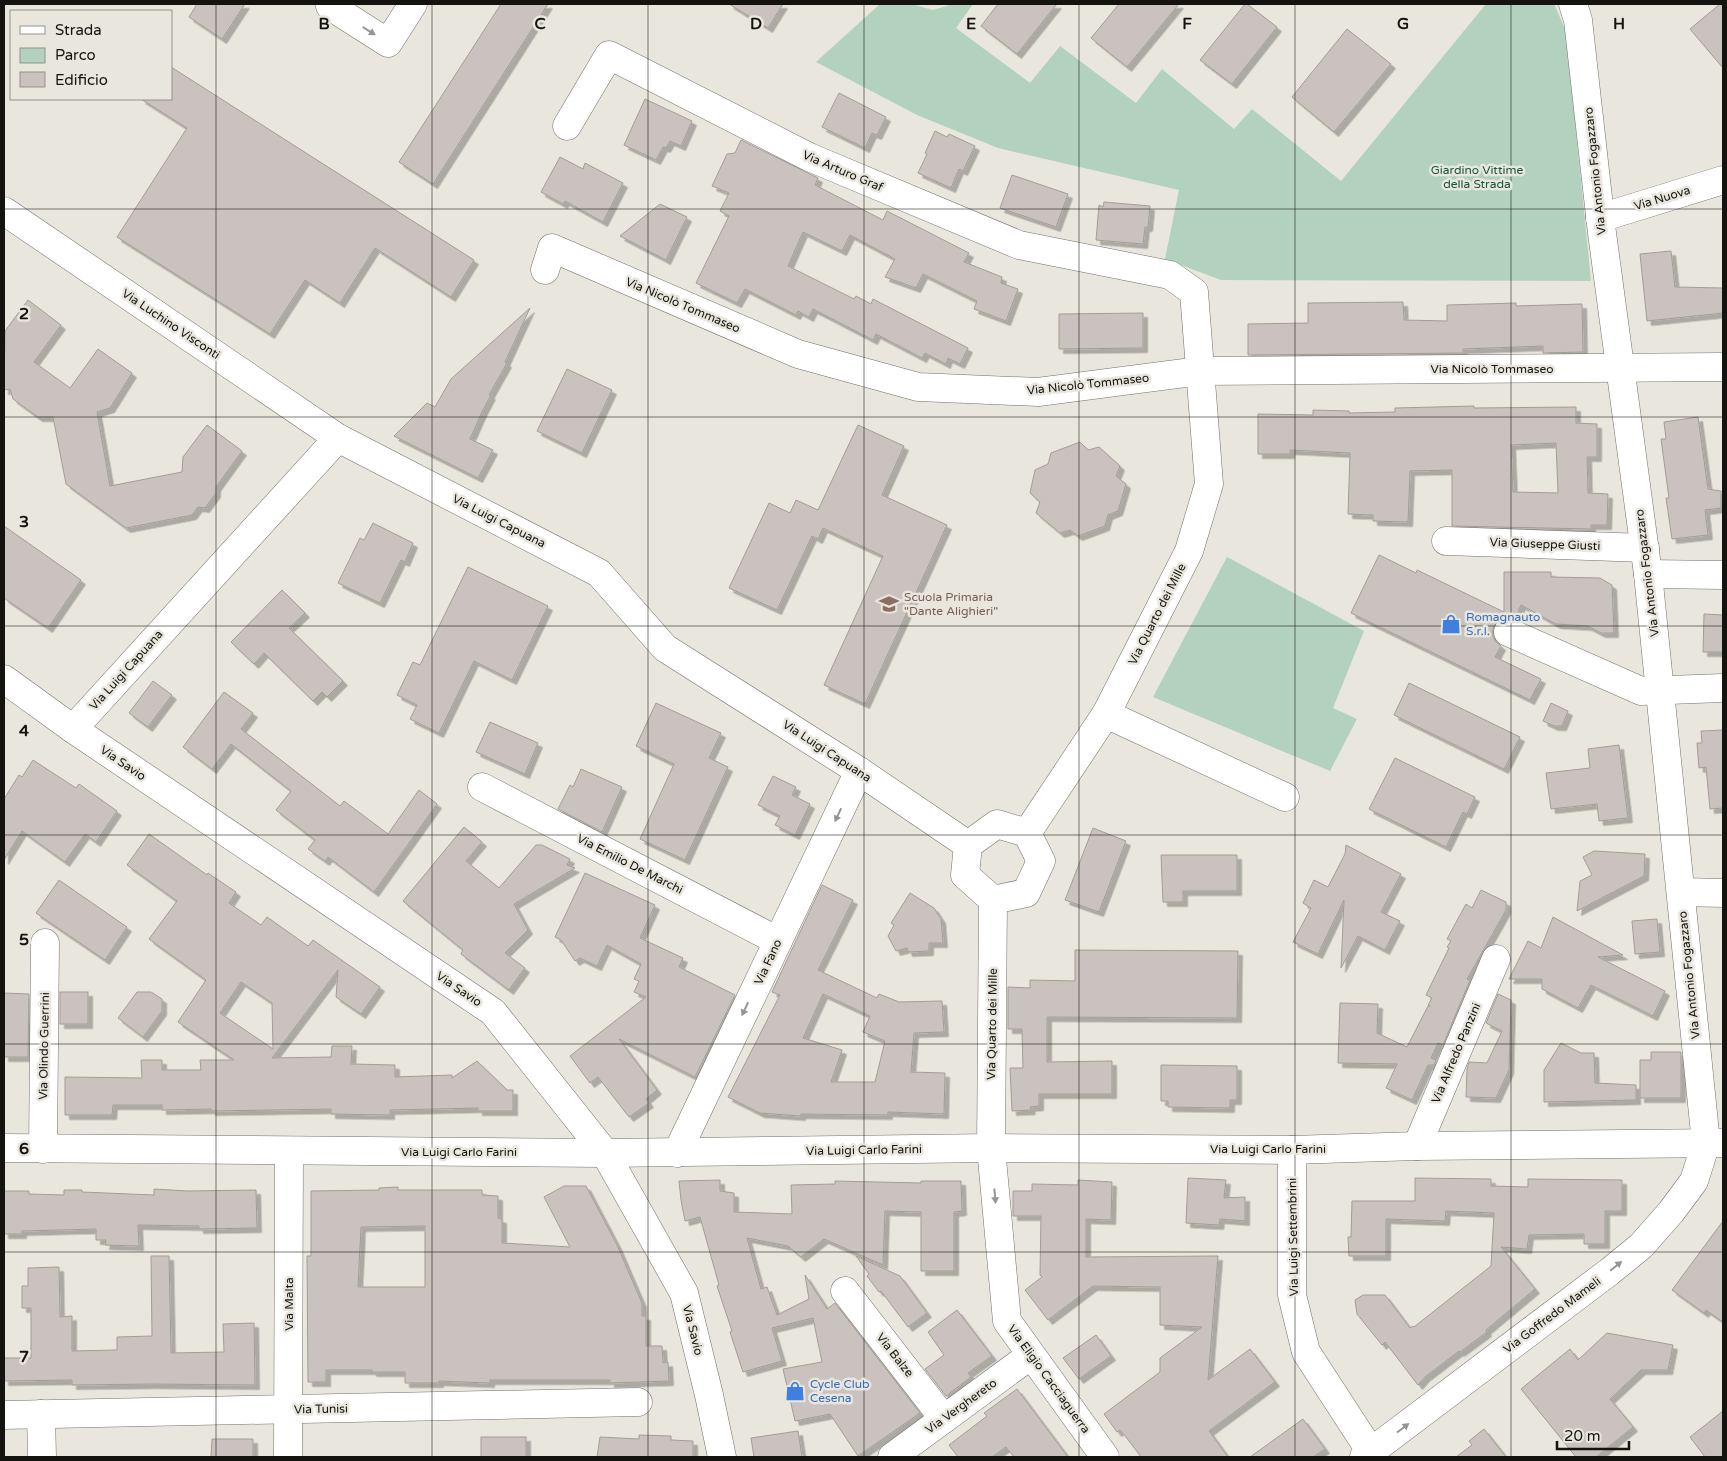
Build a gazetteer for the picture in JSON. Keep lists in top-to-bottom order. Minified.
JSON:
{"streets":{"street":["Via Arturo Graf","Via Antonio Fogazzaro","Via Nuova","Via Nicolò Tommaseo","Via Luchino Visconti","Via Luigi Capuana","Via Giuseppe Giusti","Via Quarto dei Mille","Via Savio","Via Emilio De Marchi","Via Fano","Via Olindo Guerrini","Via Alfredo Panzini","Via Luigi Carlo Farini","Via Luigi Settembrini","Via Malta","Via Goffredo Mameli","Via Balze","Via Eligio Cacciaguerra","Via Verghereto","Via Tunisi"]},"crossings":[["Via Arturo Graf","Via Quarto dei Mille"],["Via Antonio Fogazzaro","Via Nuova"],["Via Antonio Fogazzaro","Via Nicolò Tommaseo"],["Via Antonio Fogazzaro","Via Giuseppe Giusti"],["Via Antonio Fogazzaro","Via Luigi Carlo Farini"],["Via Antonio Fogazzaro","Via Goffredo Mameli"],["Via Nicolò Tommaseo","Via Quarto dei Mille"],["Via Luchino Visconti","Via Luigi Capuana"],["Via Luigi Capuana","Via Quarto dei Mille"],["Via Luigi Capuana","Via Savio"],["Via Luigi Capuana","Via Fano"],["Via Quarto dei Mille","Via Luigi Carlo Farini"],["Via Quarto dei Mille","Via Eligio Cacciaguerra"],["Via Savio","Via Luigi Carlo Farini"],["Via Emilio De Marchi","Via Fano"],["Via Fano","Via Luigi Carlo Farini"],["Via Olindo Guerrini","Via Luigi Carlo Farini"],["Via Alfredo Panzini","Via Luigi Carlo Farini"],["Via Luigi Carlo Farini","Via Luigi Settembrini"],["Via Luigi Carlo Farini","Via Malta"],["Via Luigi Carlo Farini","Via Goffredo Mameli"],["Via Luigi Carlo Farini","Via Eligio Cacciaguerra"],["Via Luigi Settembrini","Via Goffredo Mameli"],["Via Malta","Via Tunisi"],["Via Balze","Via Verghereto"],["Via Eligio Cacciaguerra","Via Verghereto"]],"one_way":["Via Fano","Via Goffredo Mameli","Via Eligio Cacciaguerra"],"parks":["Giardino Vittime della Strada"],"places":{"school or university":["Scuola Primaria \"Dante Alighieri\""],"shop":["Romagnauto S.r.l.","Cycle Club Cesena"]},"legend":["Strada","Parco","Edificio"],"scale_bar":"20 m","grid":{"columns":["B","C","D","E","F","G","H"],"rows":["2","3","4","5","6","7"]}}
